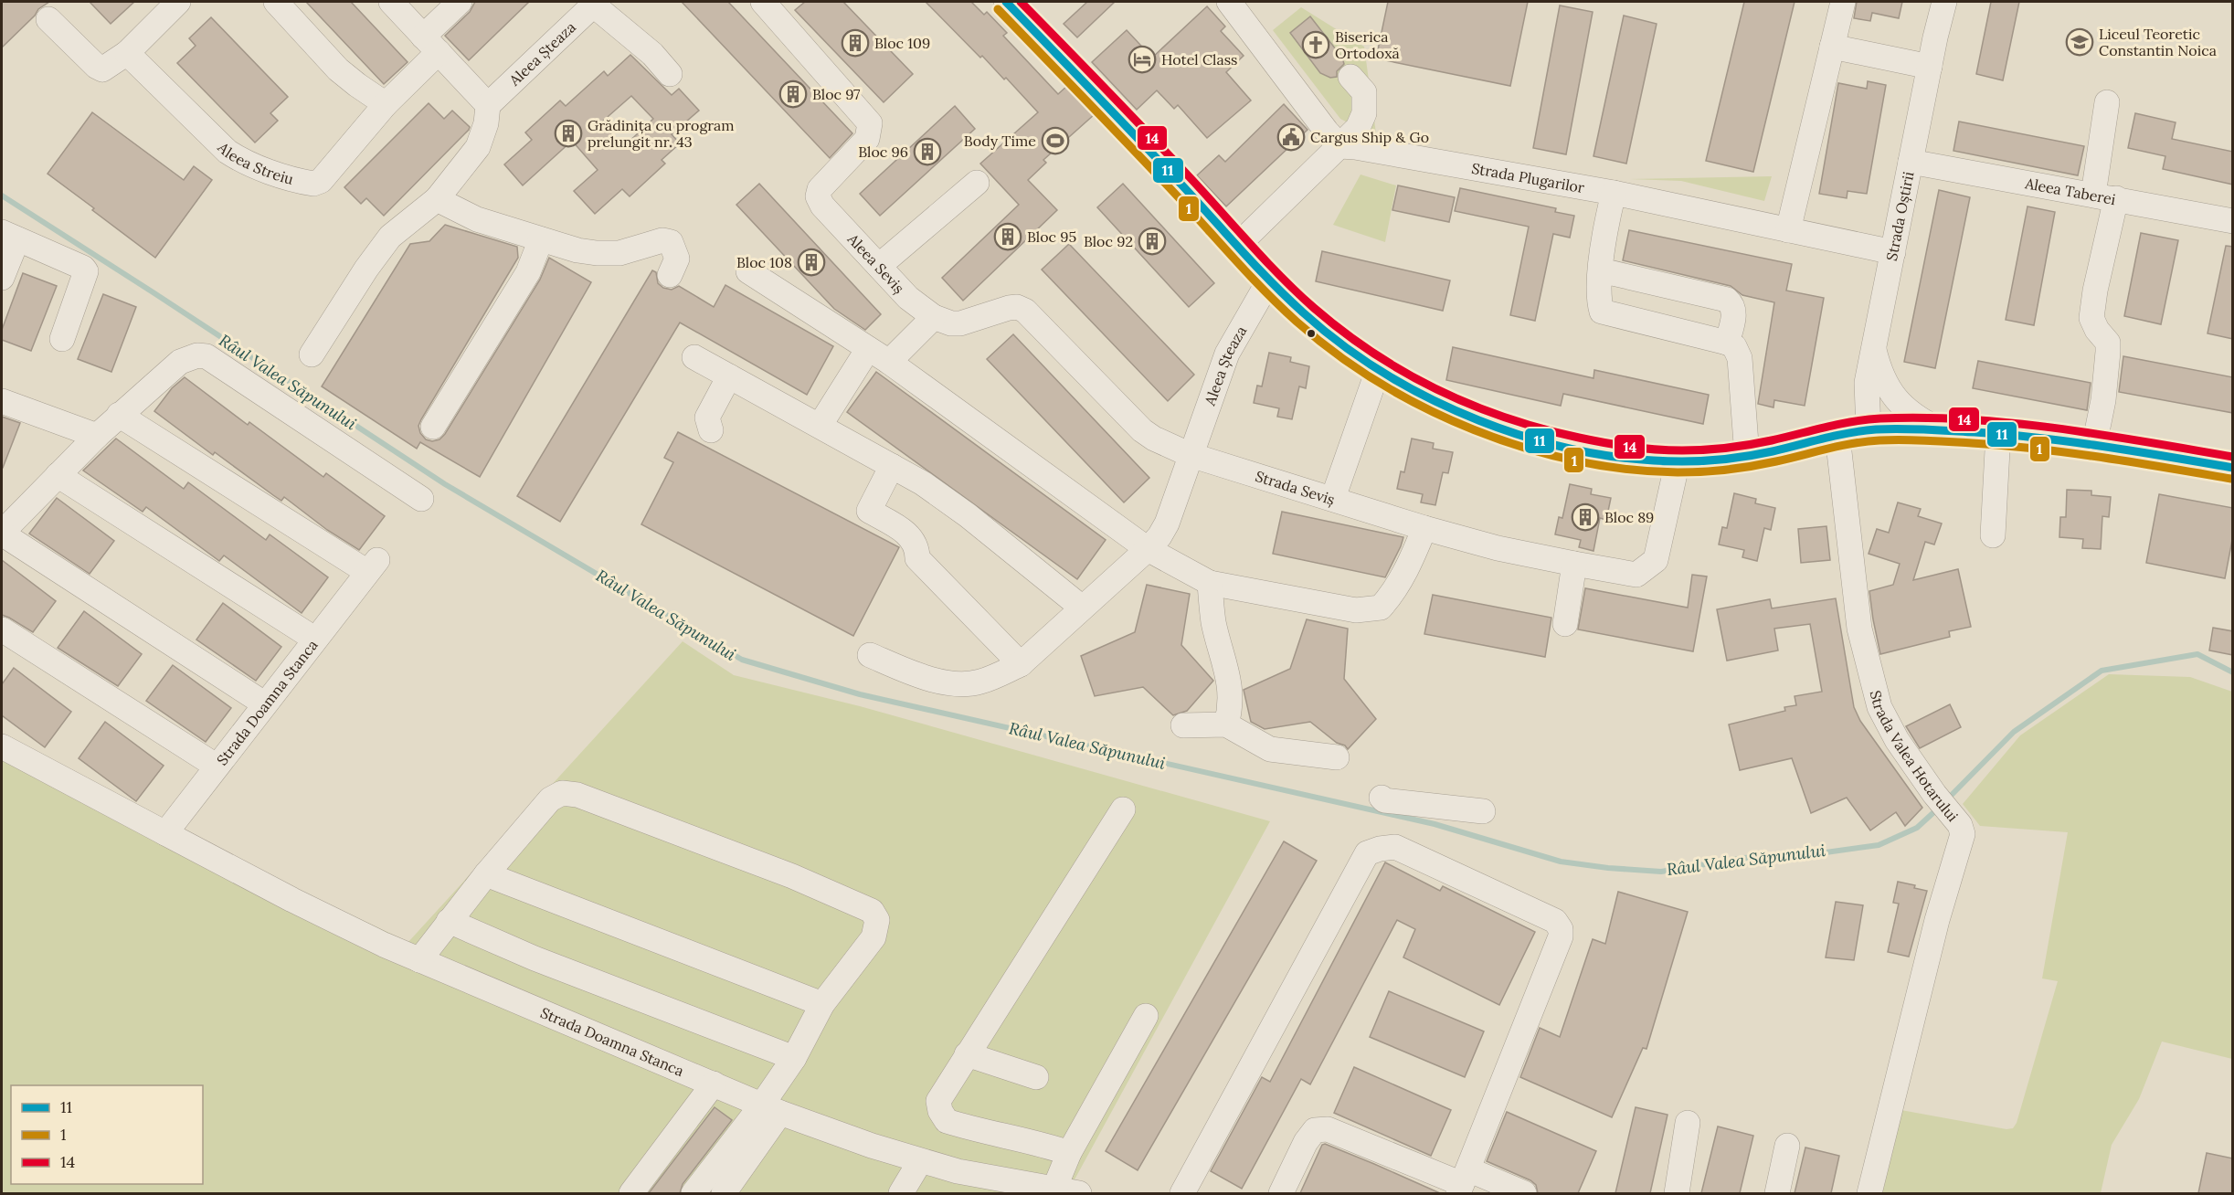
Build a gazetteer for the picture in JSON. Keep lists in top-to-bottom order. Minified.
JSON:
{"streets":{"street":["Aleea Șteaza","Aleea Streiu","Strada Plugarilor","Aleea Taberei","Strada Oștirii","Aleea Seviș","Strada Seviș","Strada Doamna Stanca","Strada Valea Hotarului"]},"crossings":[["Aleea Șteaza","Aleea Seviș"],["Aleea Șteaza","Strada Seviș"],["Strada Plugarilor","Strada Oștirii"],["Aleea Taberei","Strada Oștirii"],["Aleea Seviș","Strada Seviș"]],"water":["Râul Valea Săpunului"],"places":{"school or university":["Liceul Teoretic Constantin Noica"],"building":["Bloc 109","Bloc 97","Grădinița cu program prelungit nr. 43","Bloc 96","Bloc 95","Bloc 92","Bloc 108","Bloc 89"],"church":["Biserica Ortodoxă"],"hotel":["Hotel Class"],"public building":["Cargus Ship & Go"],"sports":["Body Time"]},"lines":["transit line 11","transit line 14","transit line 1"],"legend":["11","1","14"]}
